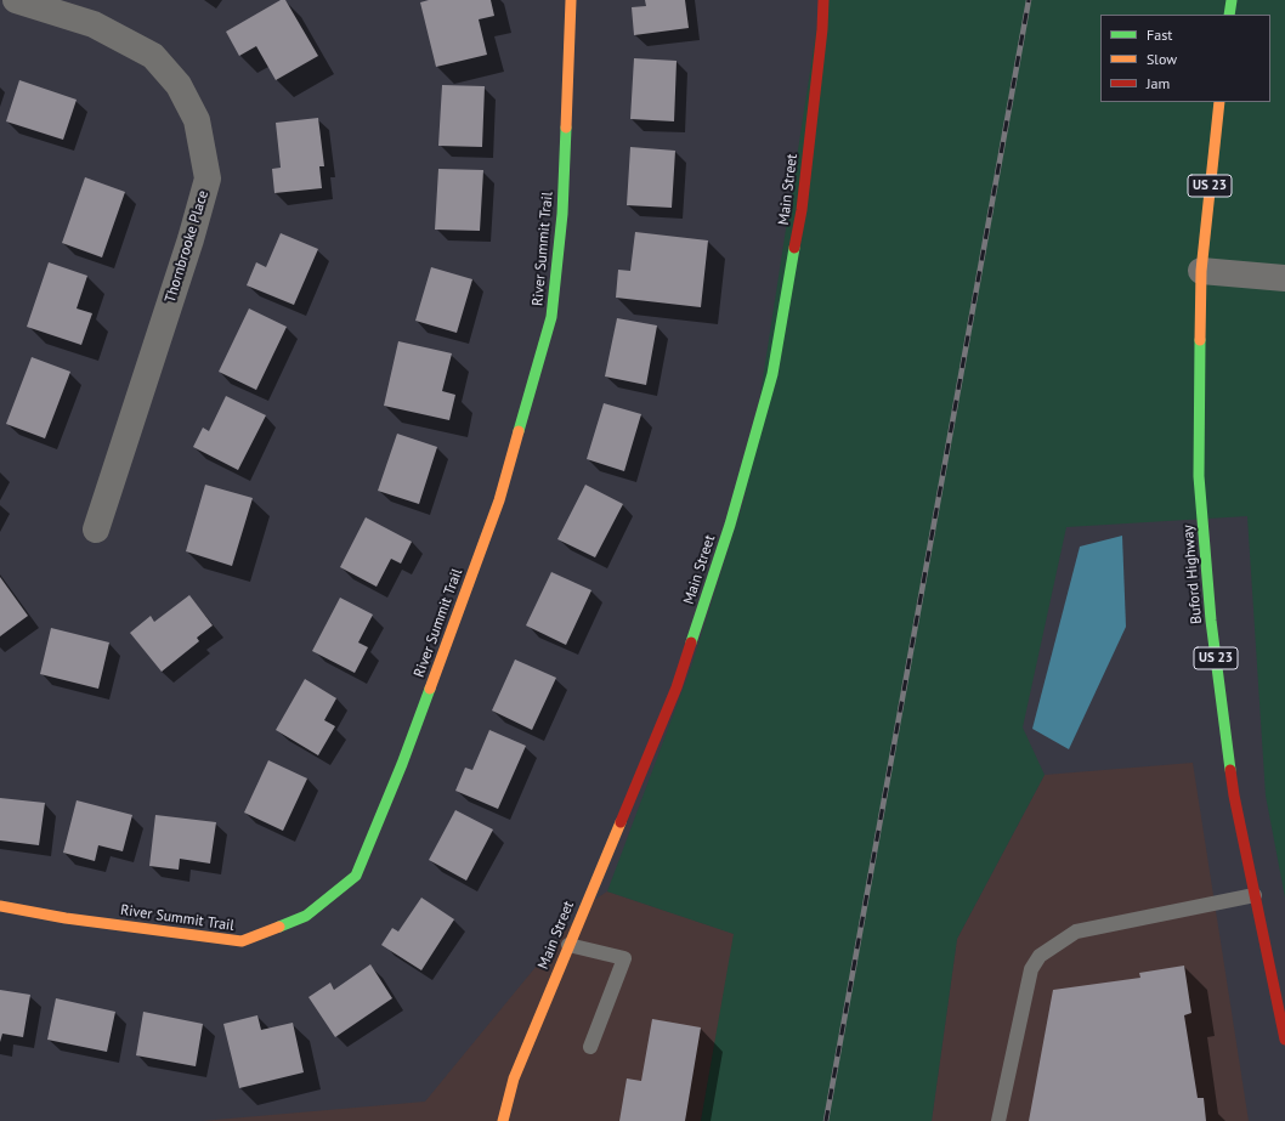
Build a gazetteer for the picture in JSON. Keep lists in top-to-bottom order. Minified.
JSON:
{"streets":{"street":["US 23","Main Street","Thornbrooke Place","River Summit Trail","Buford Highway"]},"legend":["Fast","Slow","Jam"]}
